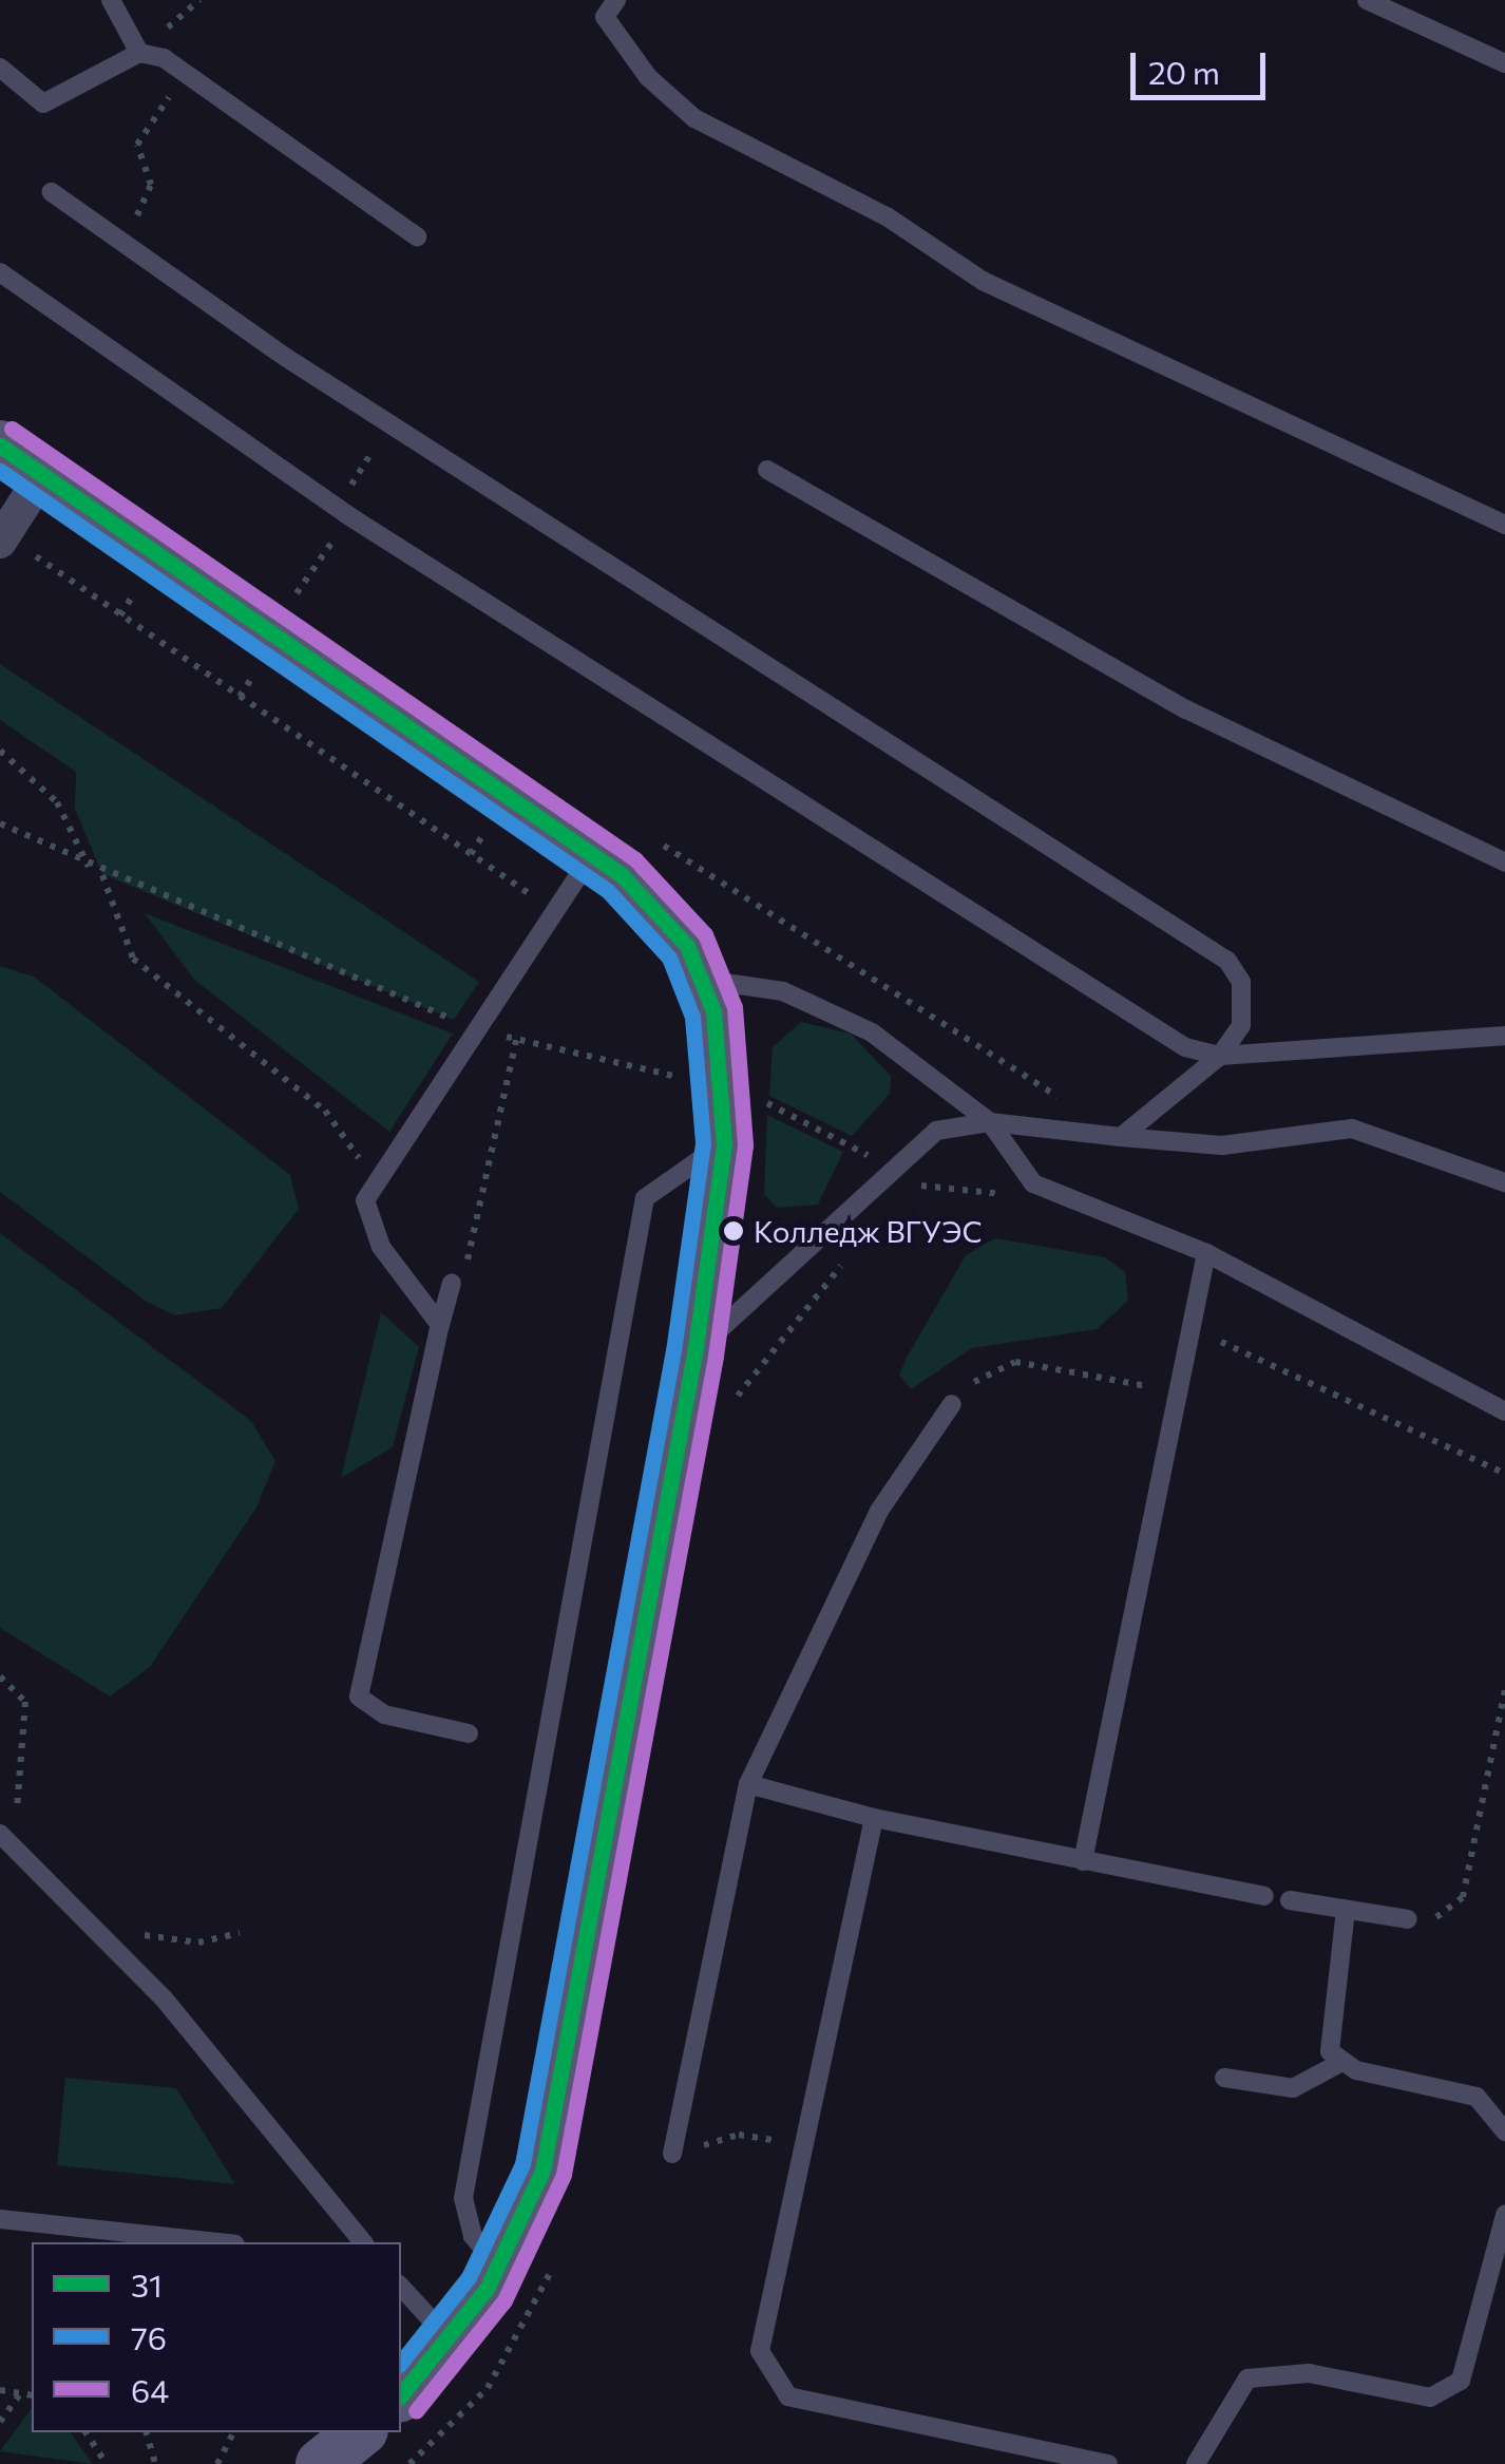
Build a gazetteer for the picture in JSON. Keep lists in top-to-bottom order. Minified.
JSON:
{"places":["Колледж ВГУЭС"],"lines":["transit line 64","transit line 31","transit line 76"],"legend":["31","76","64"],"scale_bar":"20 m"}
